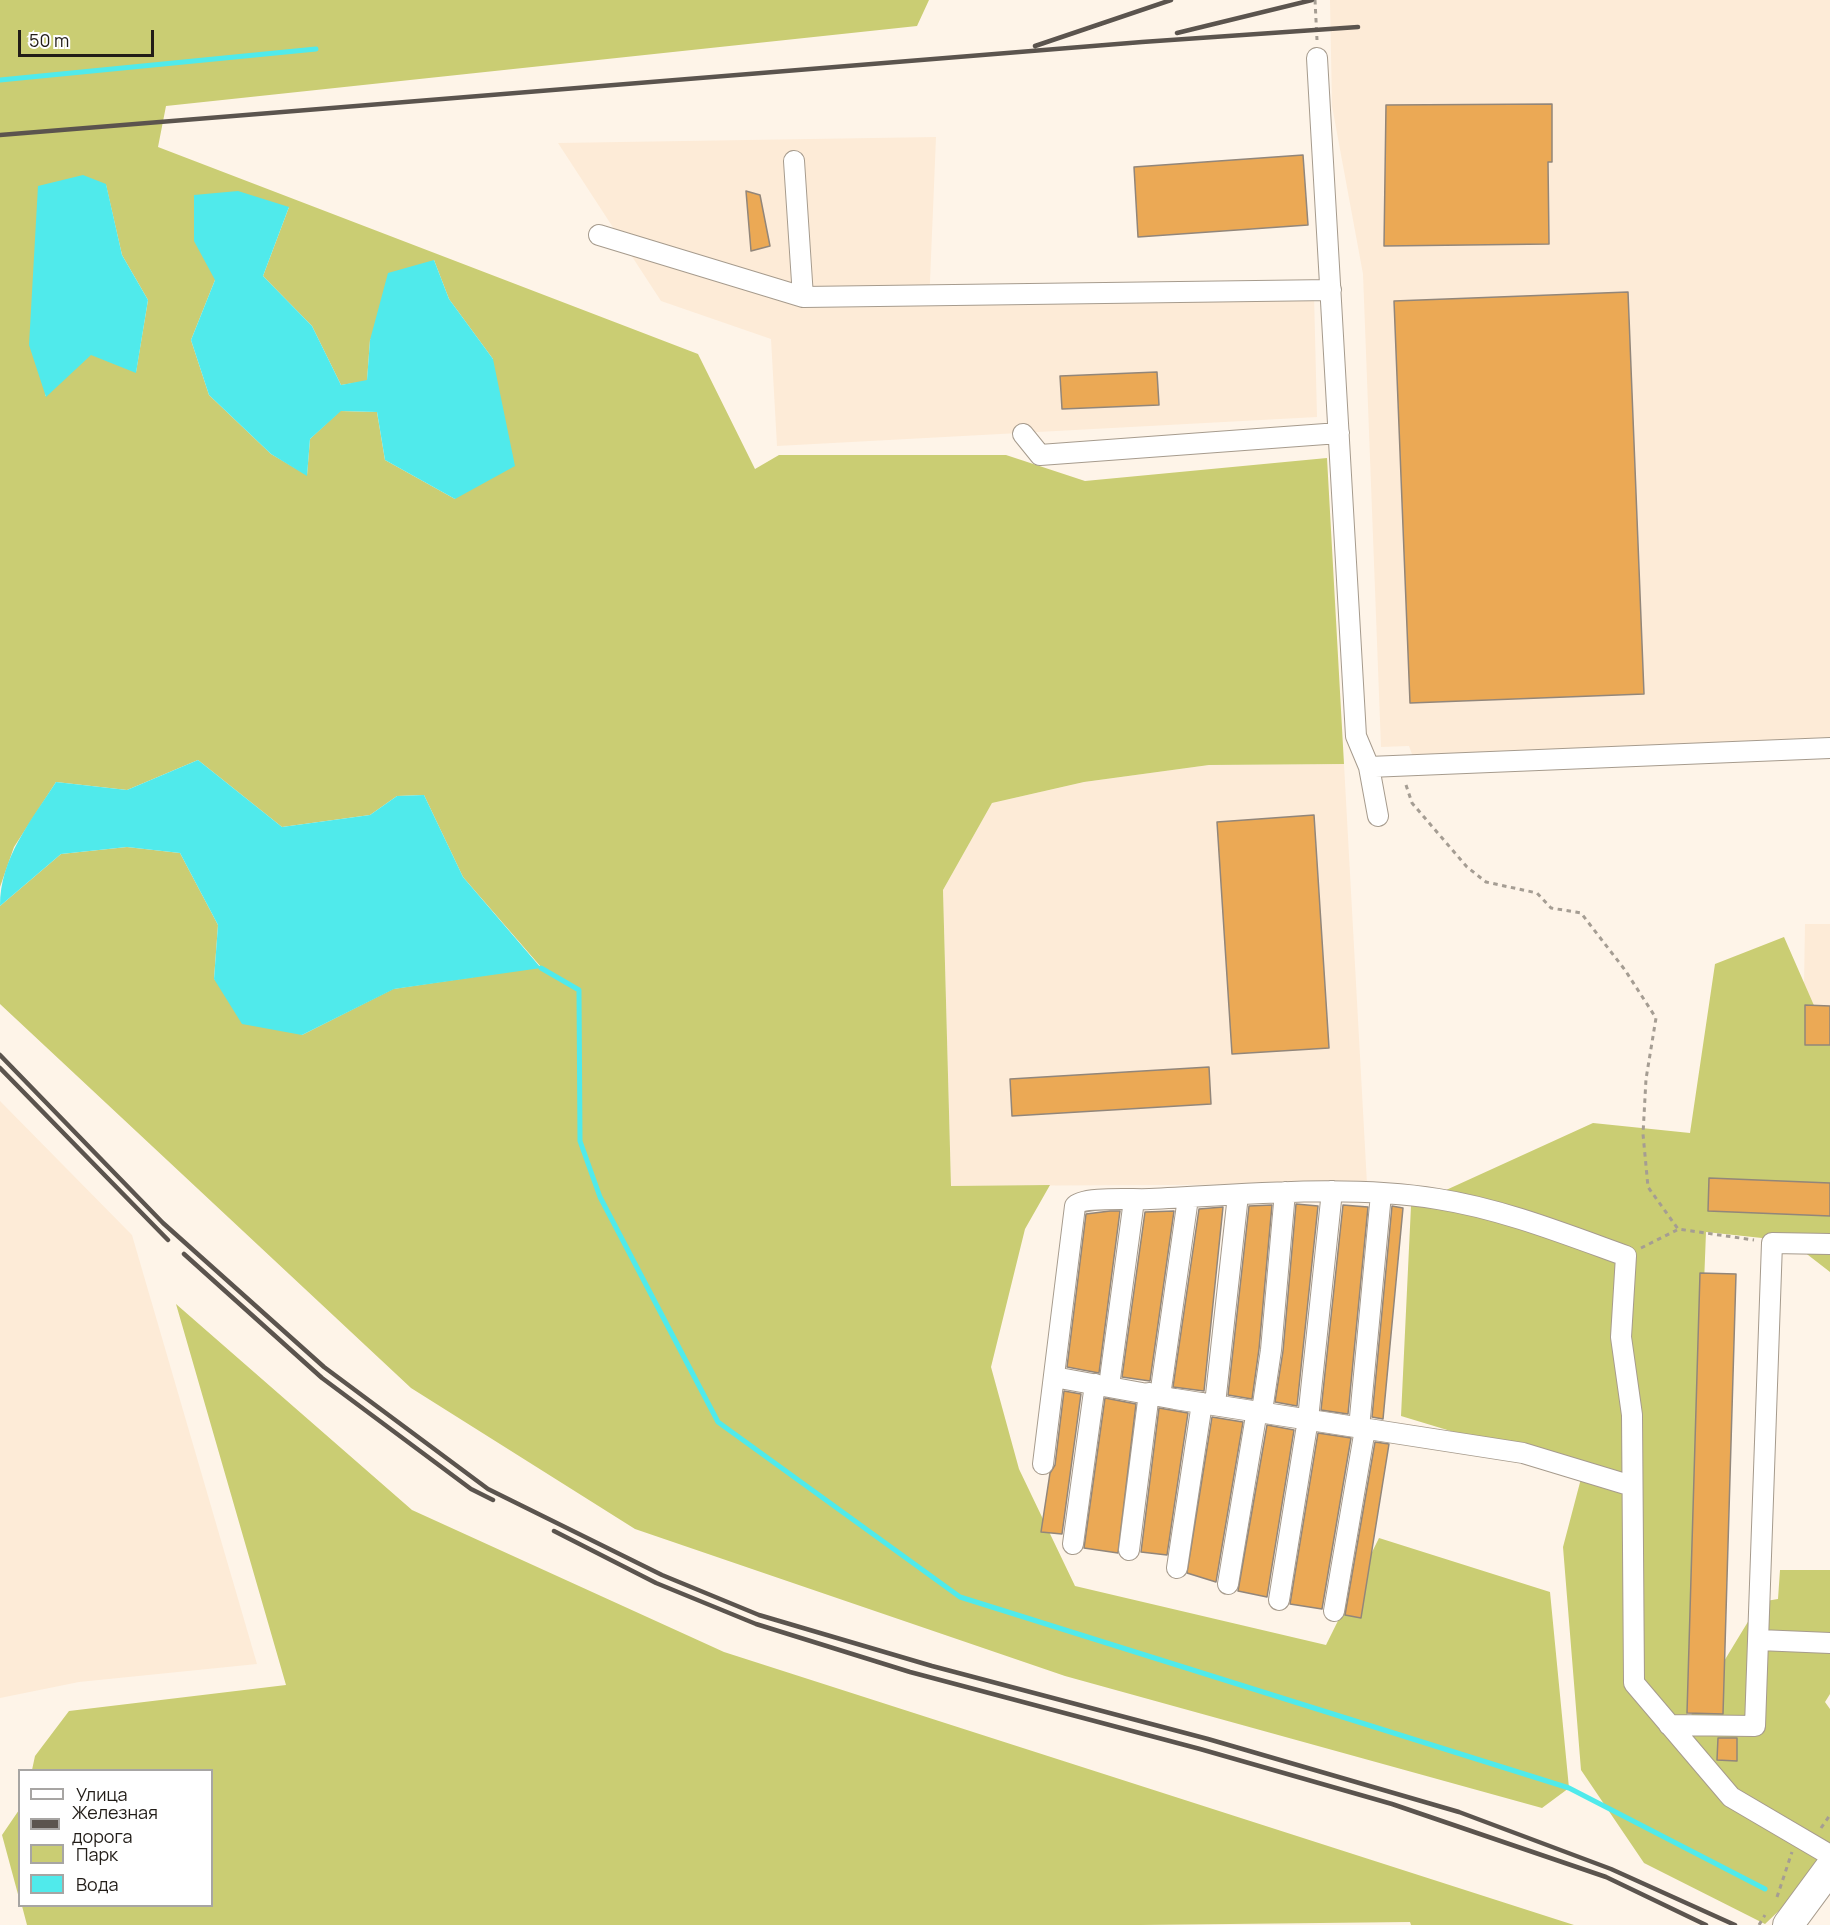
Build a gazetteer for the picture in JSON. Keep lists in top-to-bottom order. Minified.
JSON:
{"legend":["Улица","Железная дорога","Парк","Вода"],"scale_bar":"50 m"}
